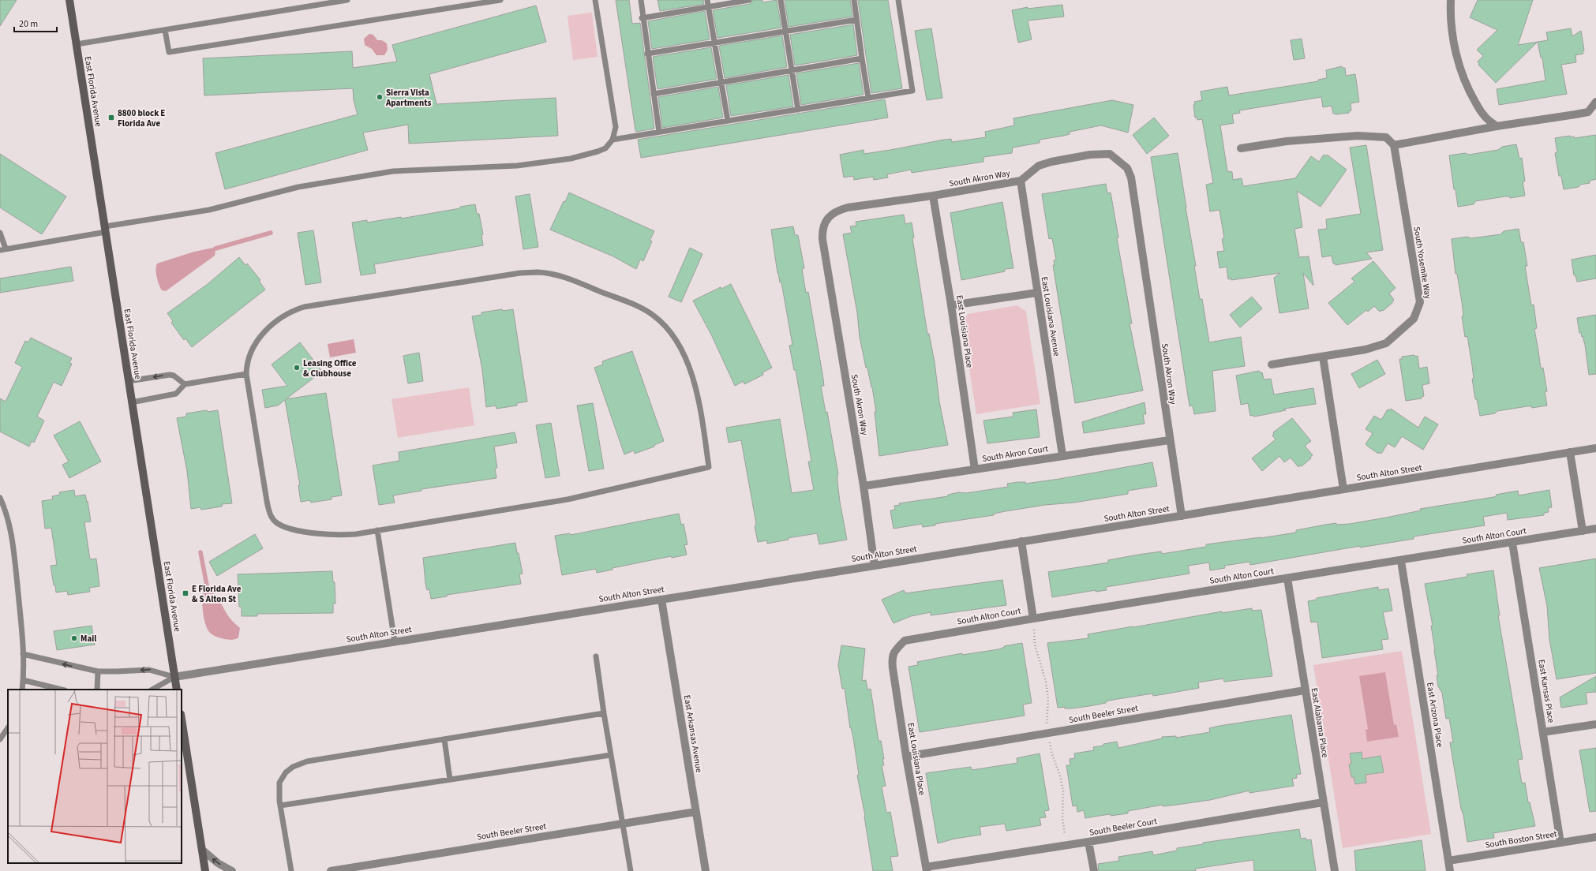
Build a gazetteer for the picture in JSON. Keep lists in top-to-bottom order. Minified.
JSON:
{"streets":{"main road":["East Florida Avenue"],"street":["South Akron Way","South Yosemite Way","East Louisiana Avenue","East Louisiana Place","South Akron Court","South Alton Street","South Alton Court","East Kansas Place","South Beeler Street","East Arizona Place","East Alabama Place","East Arkansas Avenue","South Beeler Court","South Boston Street"]},"crossings":[["East Florida Avenue","South Alton Street"],["South Akron Way","East Louisiana Avenue"],["South Akron Way","East Louisiana Place"],["South Akron Way","South Akron Court"],["South Akron Way","South Alton Street"],["East Louisiana Avenue","South Akron Court"],["East Louisiana Place","South Akron Court"],["East Louisiana Place","South Alton Court"],["East Louisiana Place","South Beeler Street"],["East Louisiana Place","South Beeler Court"],["South Alton Street","East Arkansas Avenue"],["South Alton Court","East Kansas Place"],["South Alton Court","East Arizona Place"],["South Alton Court","East Alabama Place"],["East Kansas Place","South Boston Street"],["South Beeler Street","East Alabama Place"],["South Beeler Street","East Arkansas Avenue"],["East Arizona Place","South Boston Street"],["East Alabama Place","South Beeler Court"]],"places":{"other":["Sierra Vista Apartments","Leasing Office & Clubhouse","Mail"],"transit":["8800 block E Florida Ave","E Florida Ave & S Alton St"]},"scale_bar":"20 m"}
